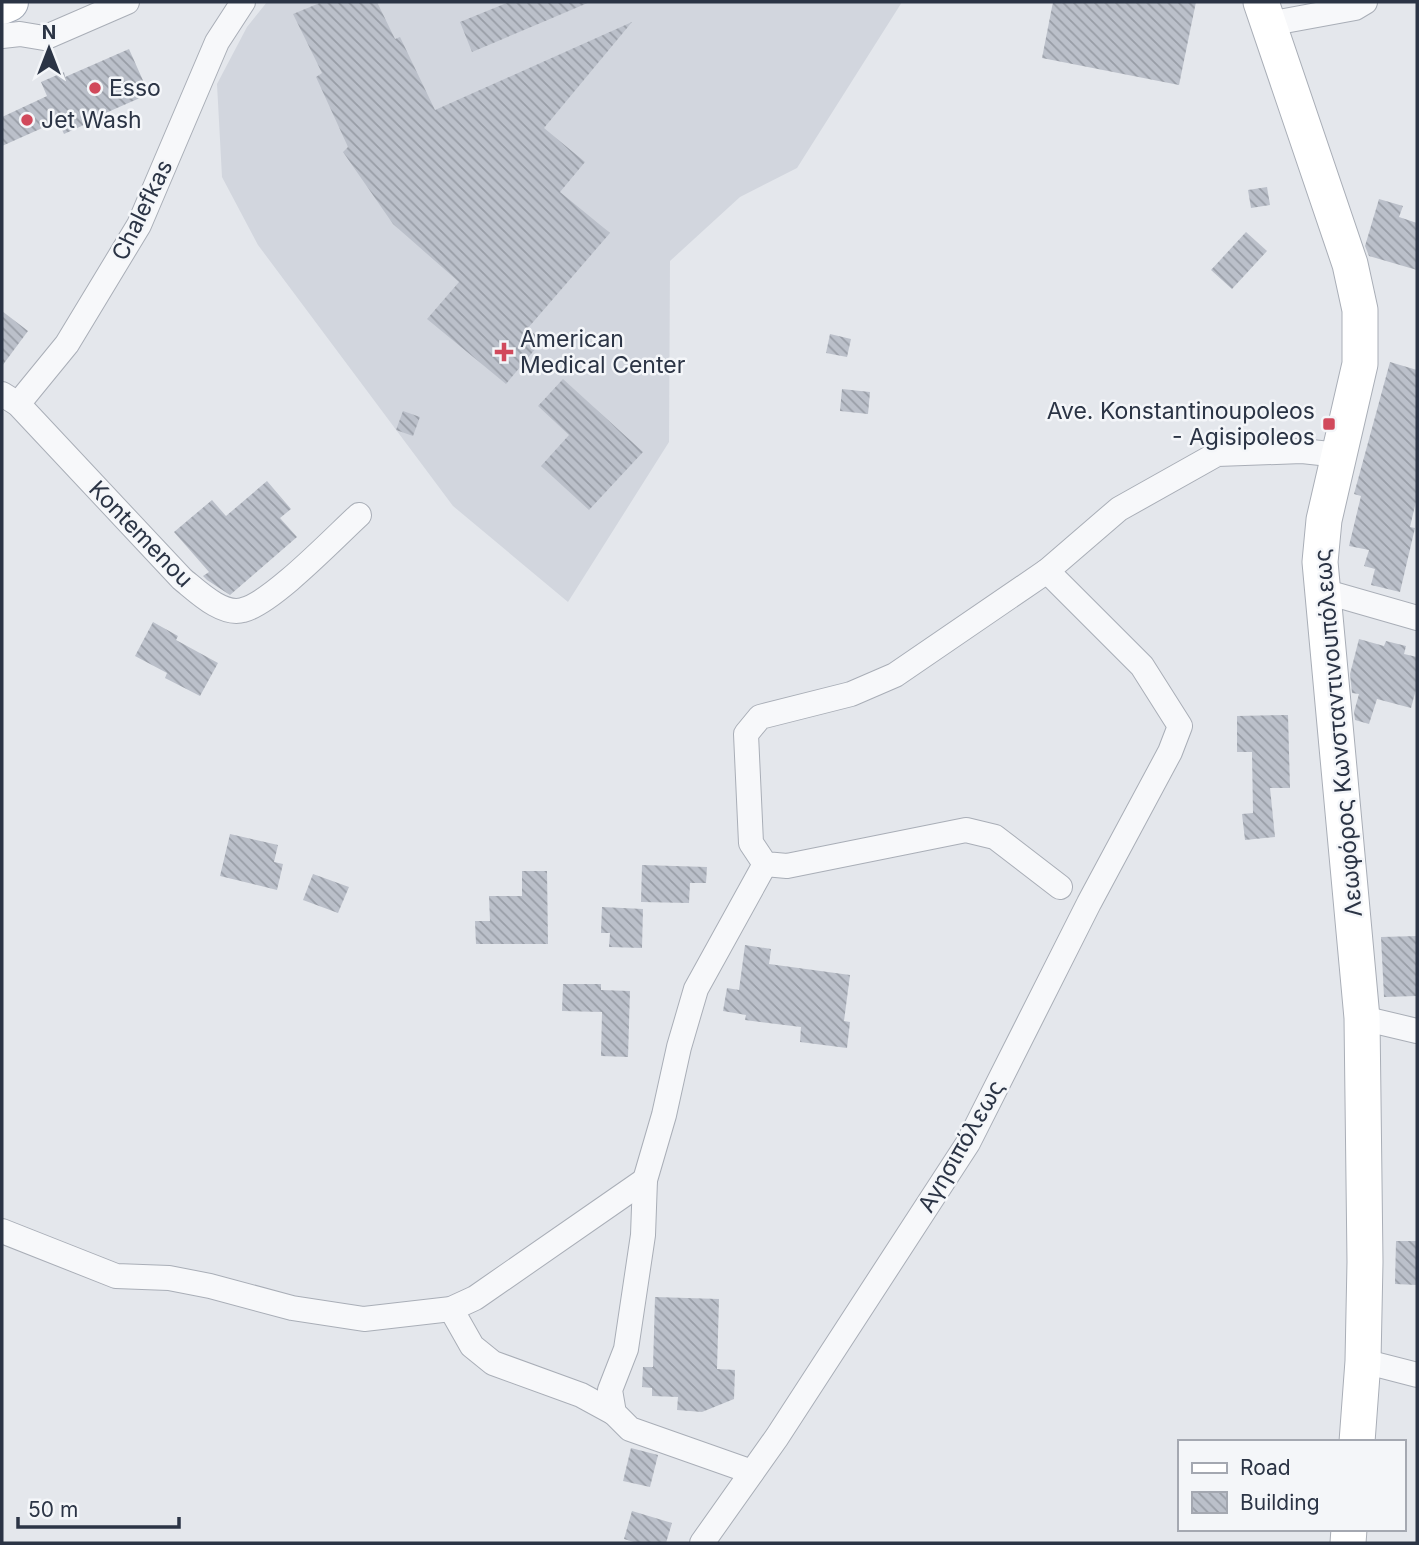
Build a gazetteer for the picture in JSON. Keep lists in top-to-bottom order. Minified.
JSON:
{"streets":{"street":["Chalefkas","Kontemenou","Λεωφόρος Κωνσταντινουπόλεως","Αγησιπόλεως"]},"crossings":[["Chalefkas","Kontemenou"]],"places":{"other":["Esso","Jet Wash"],"health":["American Medical Center"],"transit":["Ave. Konstantinoupoleos - Agisipoleos"]},"legend":["Road","Building"],"scale_bar":"50 m","north":"top"}
